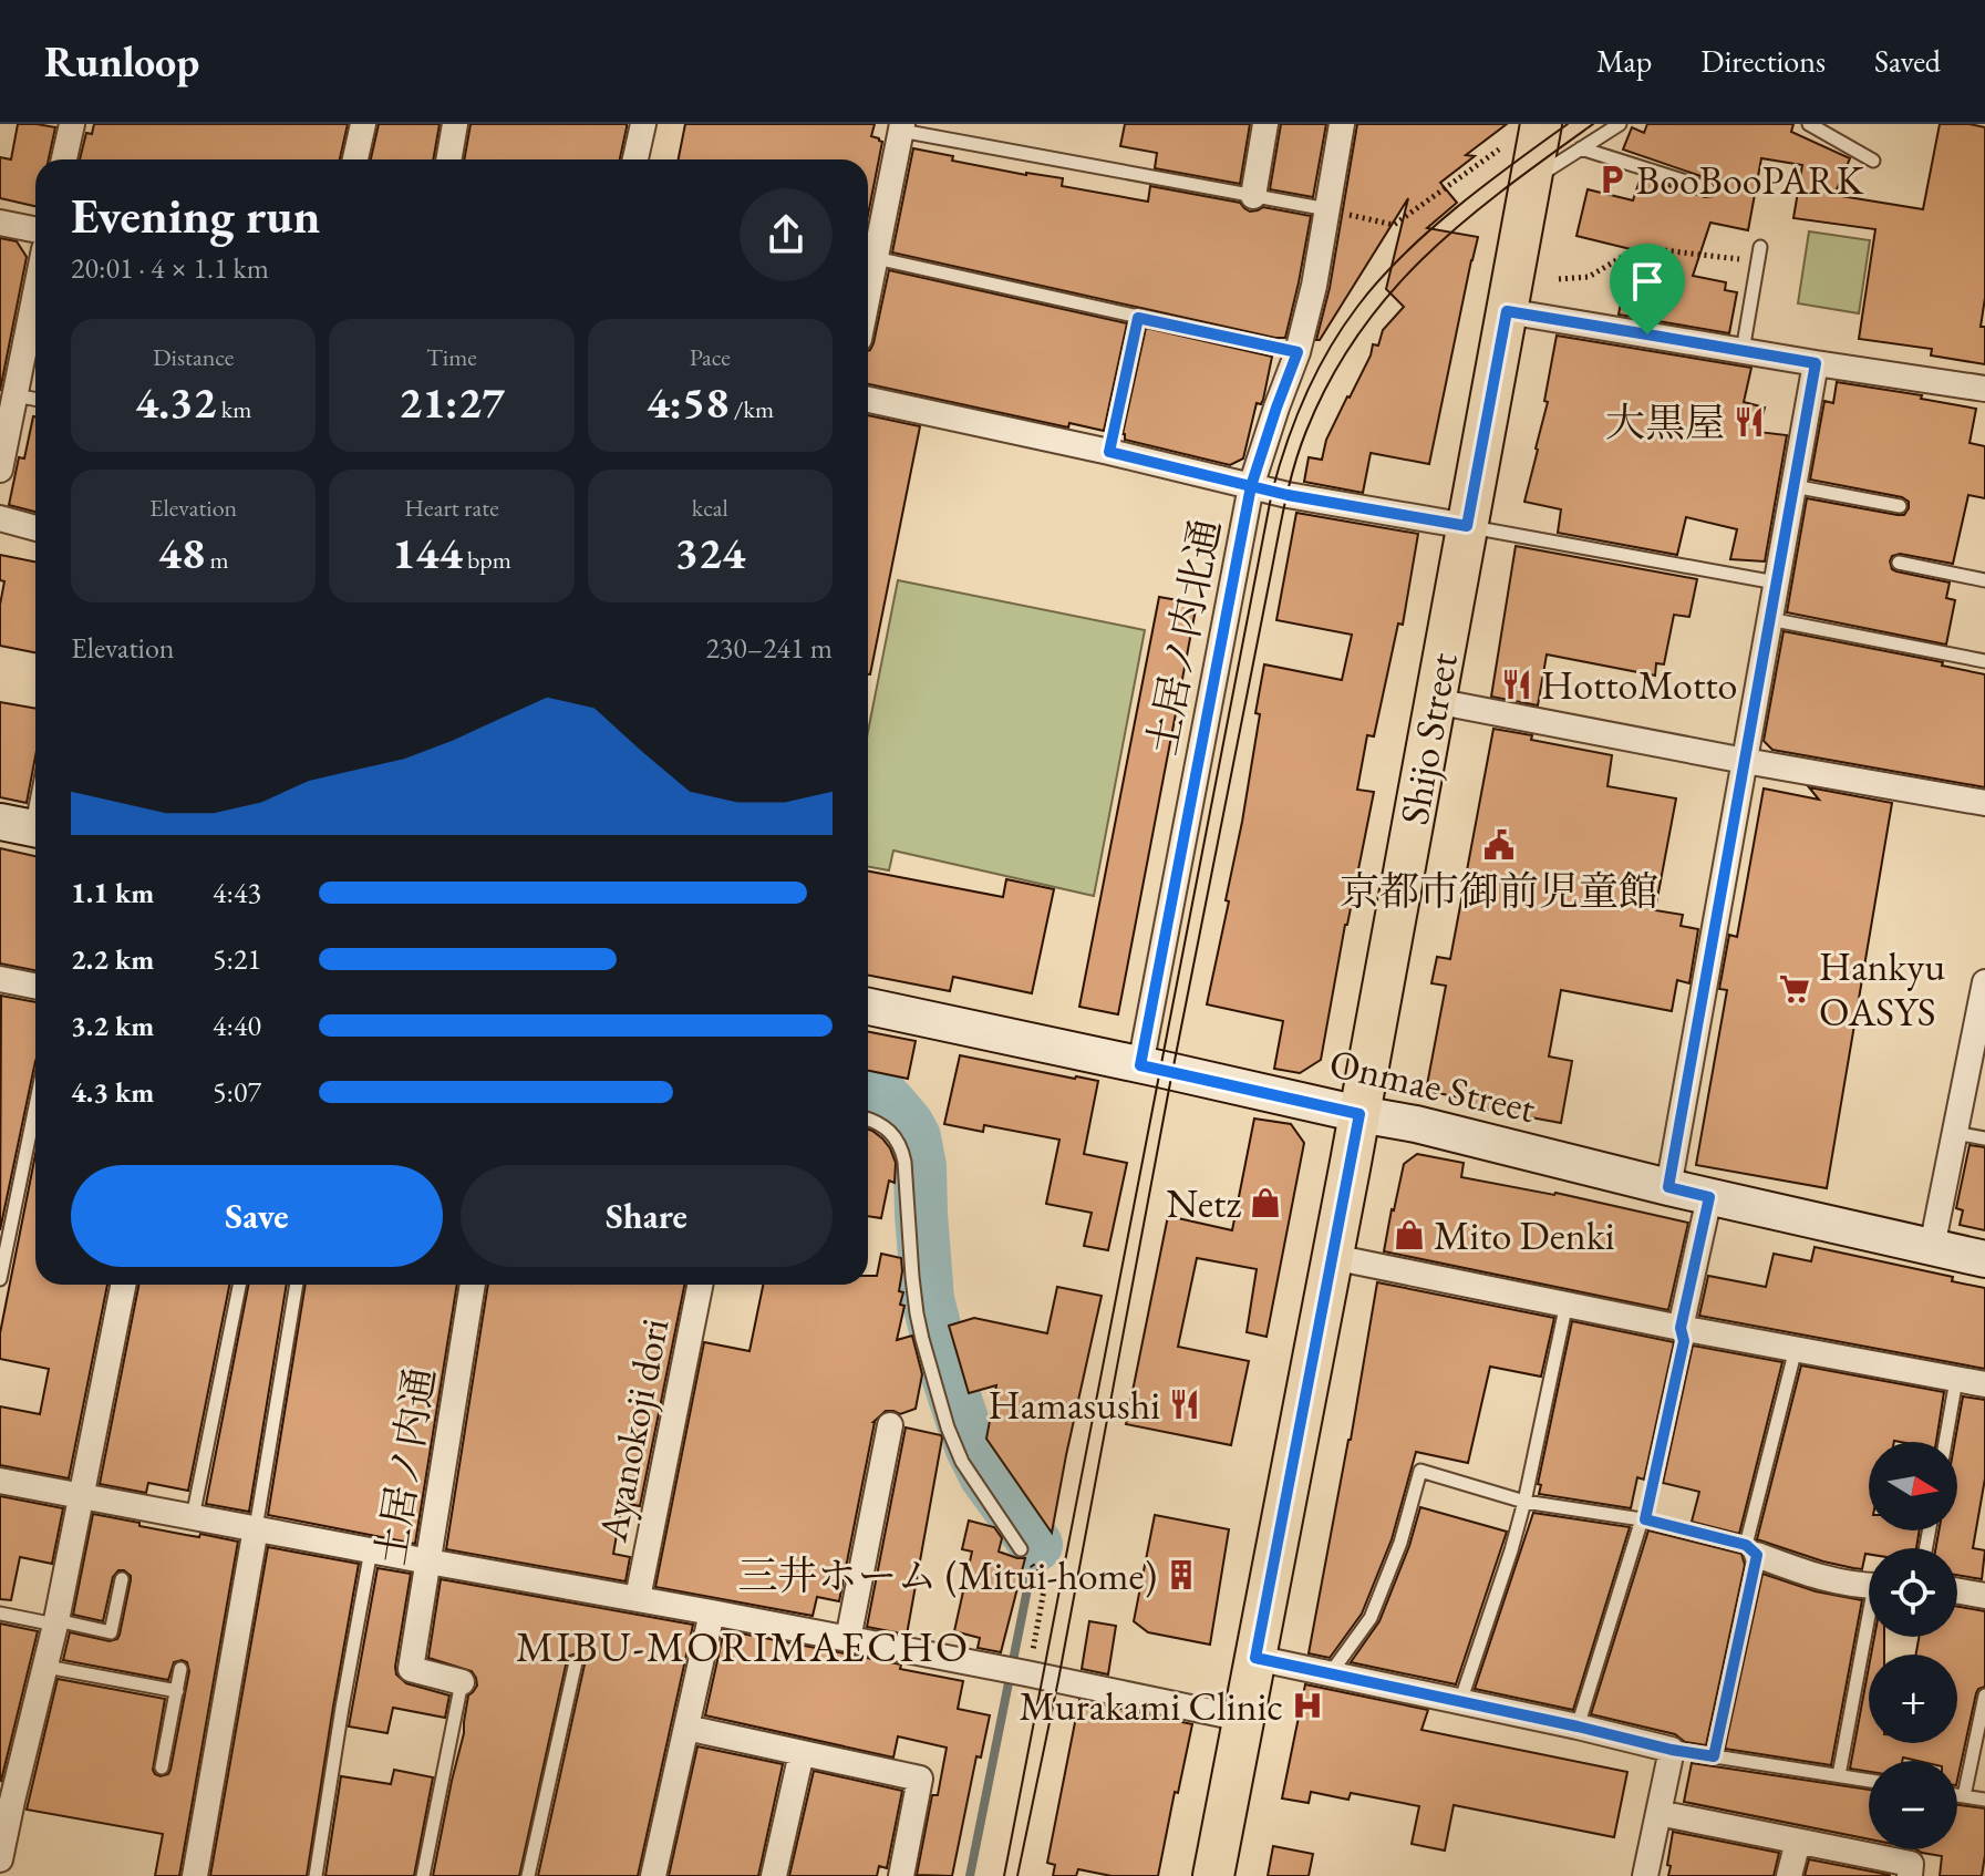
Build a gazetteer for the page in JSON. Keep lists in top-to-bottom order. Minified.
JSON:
{"streets":{"main road":["Shijo Street"],"street":["土居ノ内北通","Onmae Street","Ayanokoji dori","土居ノ内通"]},"crossings":[["土居ノ内北通","Onmae Street"],["Shijo Street","Onmae Street"]],"districts":["MIBU-MORIMAECHO"],"places":{"parking":["BooBooPARK"],"restaurant":["大黒屋","HottoMotto","Hamasushi"],"public building":["京都市御前児童館"],"supermarket":["Hankyu OASYS"],"shop":["Netz","Mito Denki"],"building":["三井ホーム (Mitui-home)"],"hospital":["Murakami Clinic"]},"north":"right","page":{"header":"Runloop","nav":["Map","Directions","Saved"],"heading":["Evening run","20:01 · 4 × 1.1 km"],"stats":[["Distance","4.32 km"],["Time","21:27"],["Pace","4:58 /km"],["Elevation","48 m"],["Heart rate","144 bpm"],["kcal","324"]],"chart":["Elevation","230–241 m"],"list":[{"name":"1.1 km","note":"4:43"},{"name":"2.2 km","note":"5:21"},{"name":"3.2 km","note":"4:40"},{"name":"4.3 km","note":"5:07"}],"buttons":["Save","Share"],"map_buttons":["+","−"]}}
